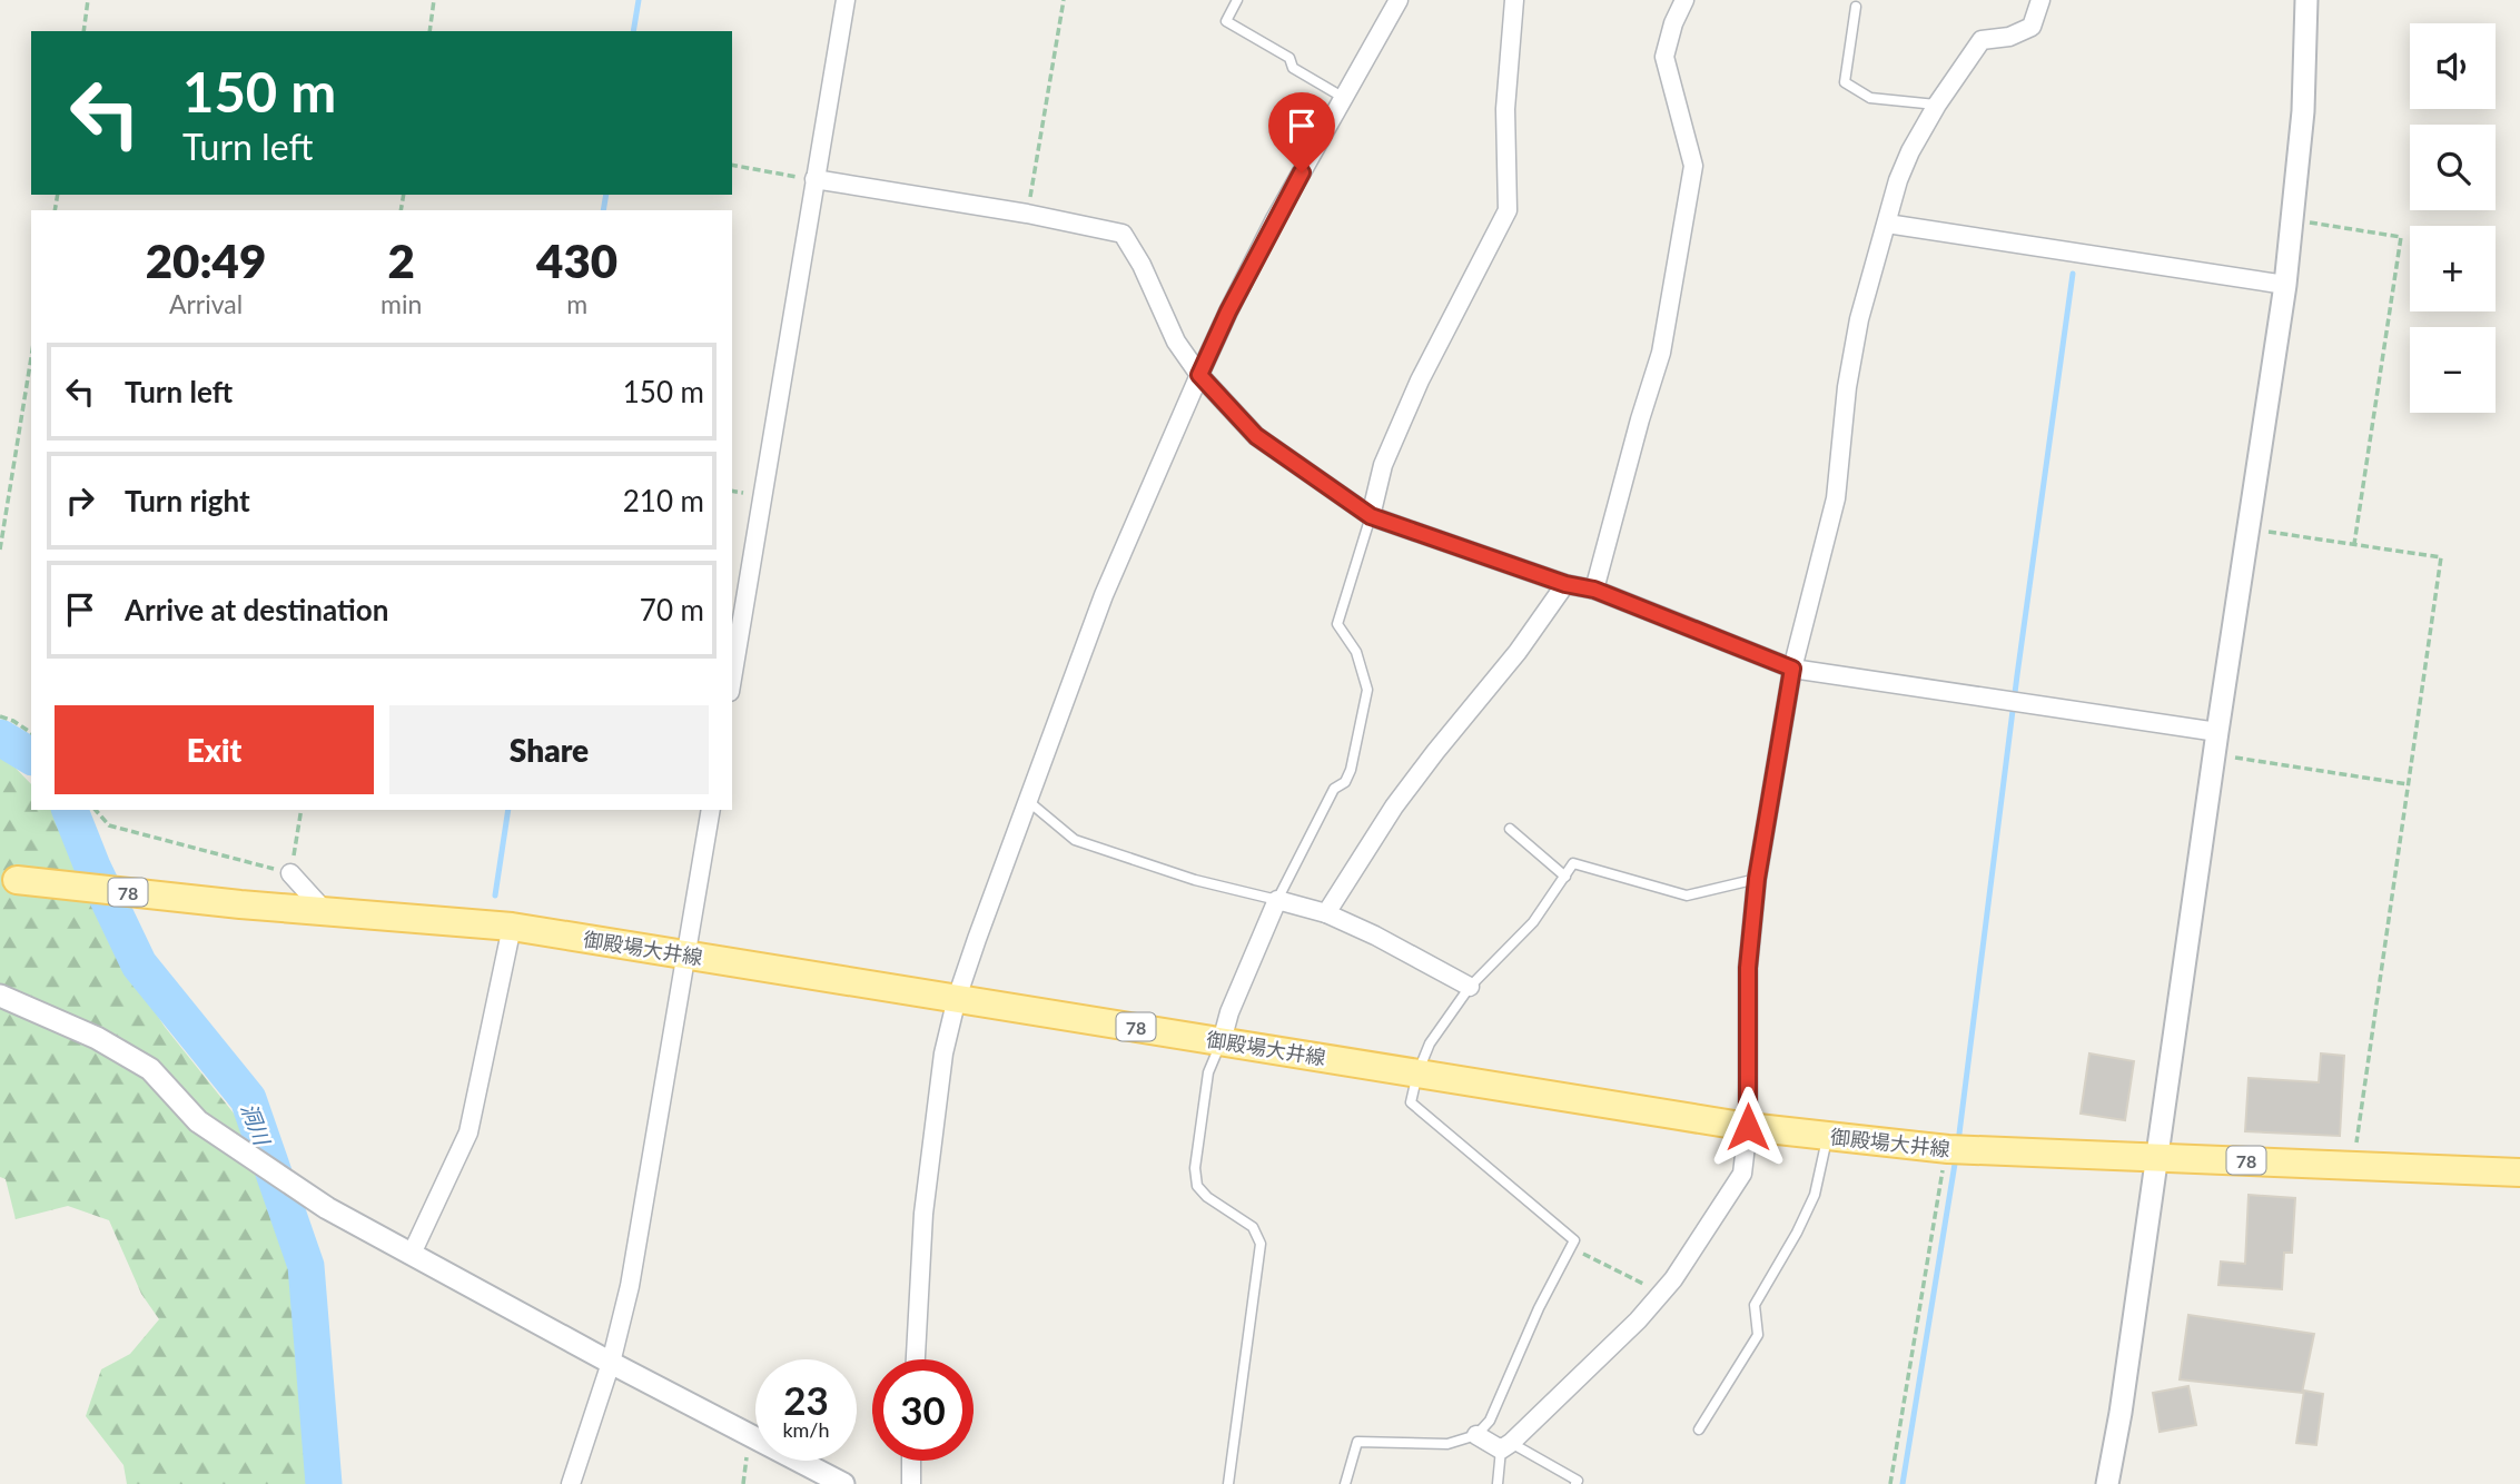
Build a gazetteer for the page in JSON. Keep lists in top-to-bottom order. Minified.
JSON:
{"streets":{"main road":["78","御殿場大井線"]},"water":["洞川"],"page":{"map_buttons":["+","−"],"turn":["150 m","Turn left"],"eta":["20:49","Arrival","2","min","430","m"],"list":[{"name":"Turn left","value":"150 m"},{"name":"Turn right","value":"210 m"},{"name":"Arrive at destination","value":"70 m"}],"buttons":["Exit","Share"],"speed":"23 km/h","limit":"30"}}
